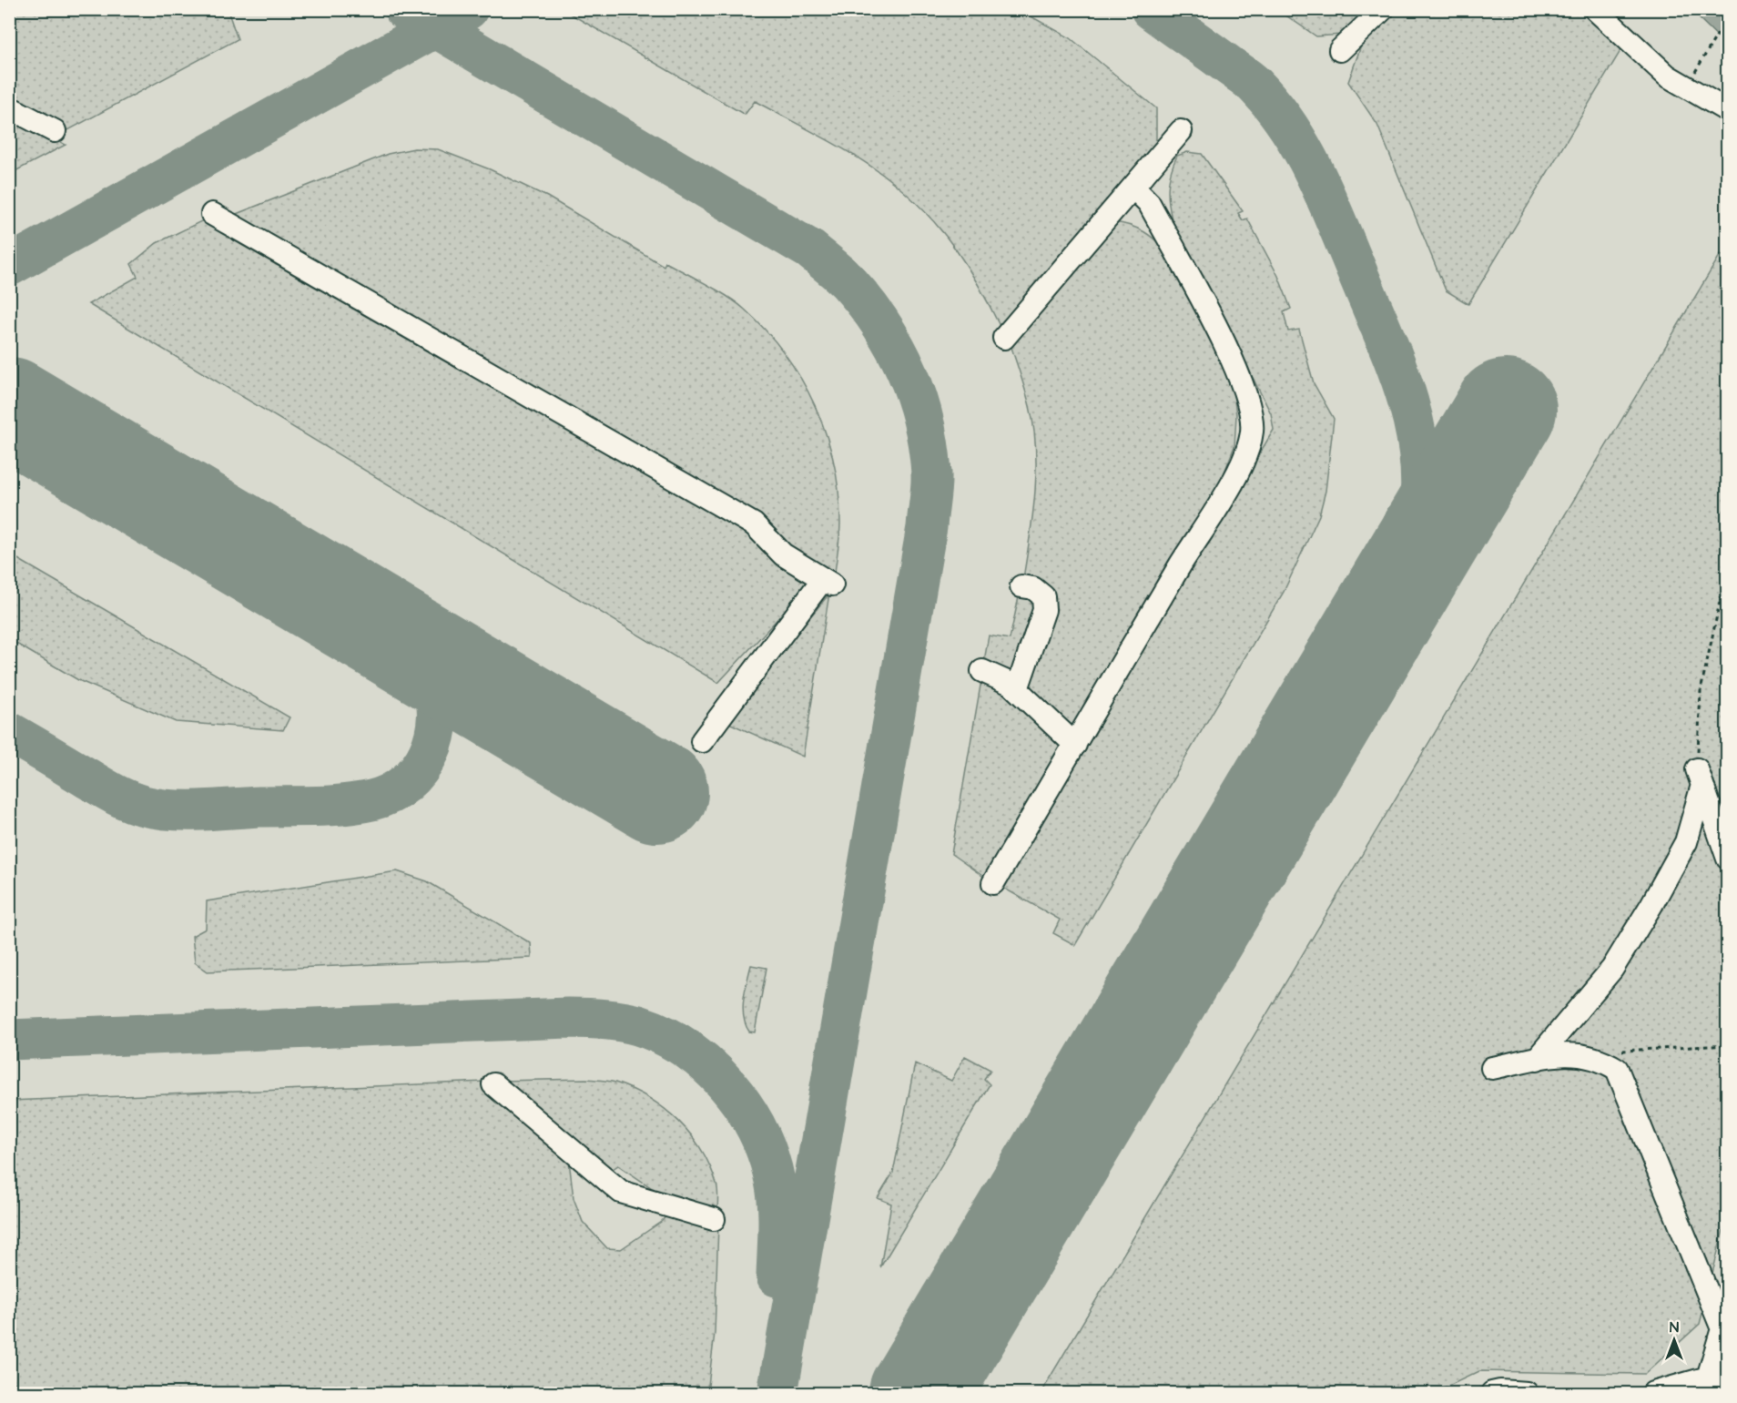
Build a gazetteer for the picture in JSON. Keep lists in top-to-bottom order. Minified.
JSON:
{"north":"top"}
